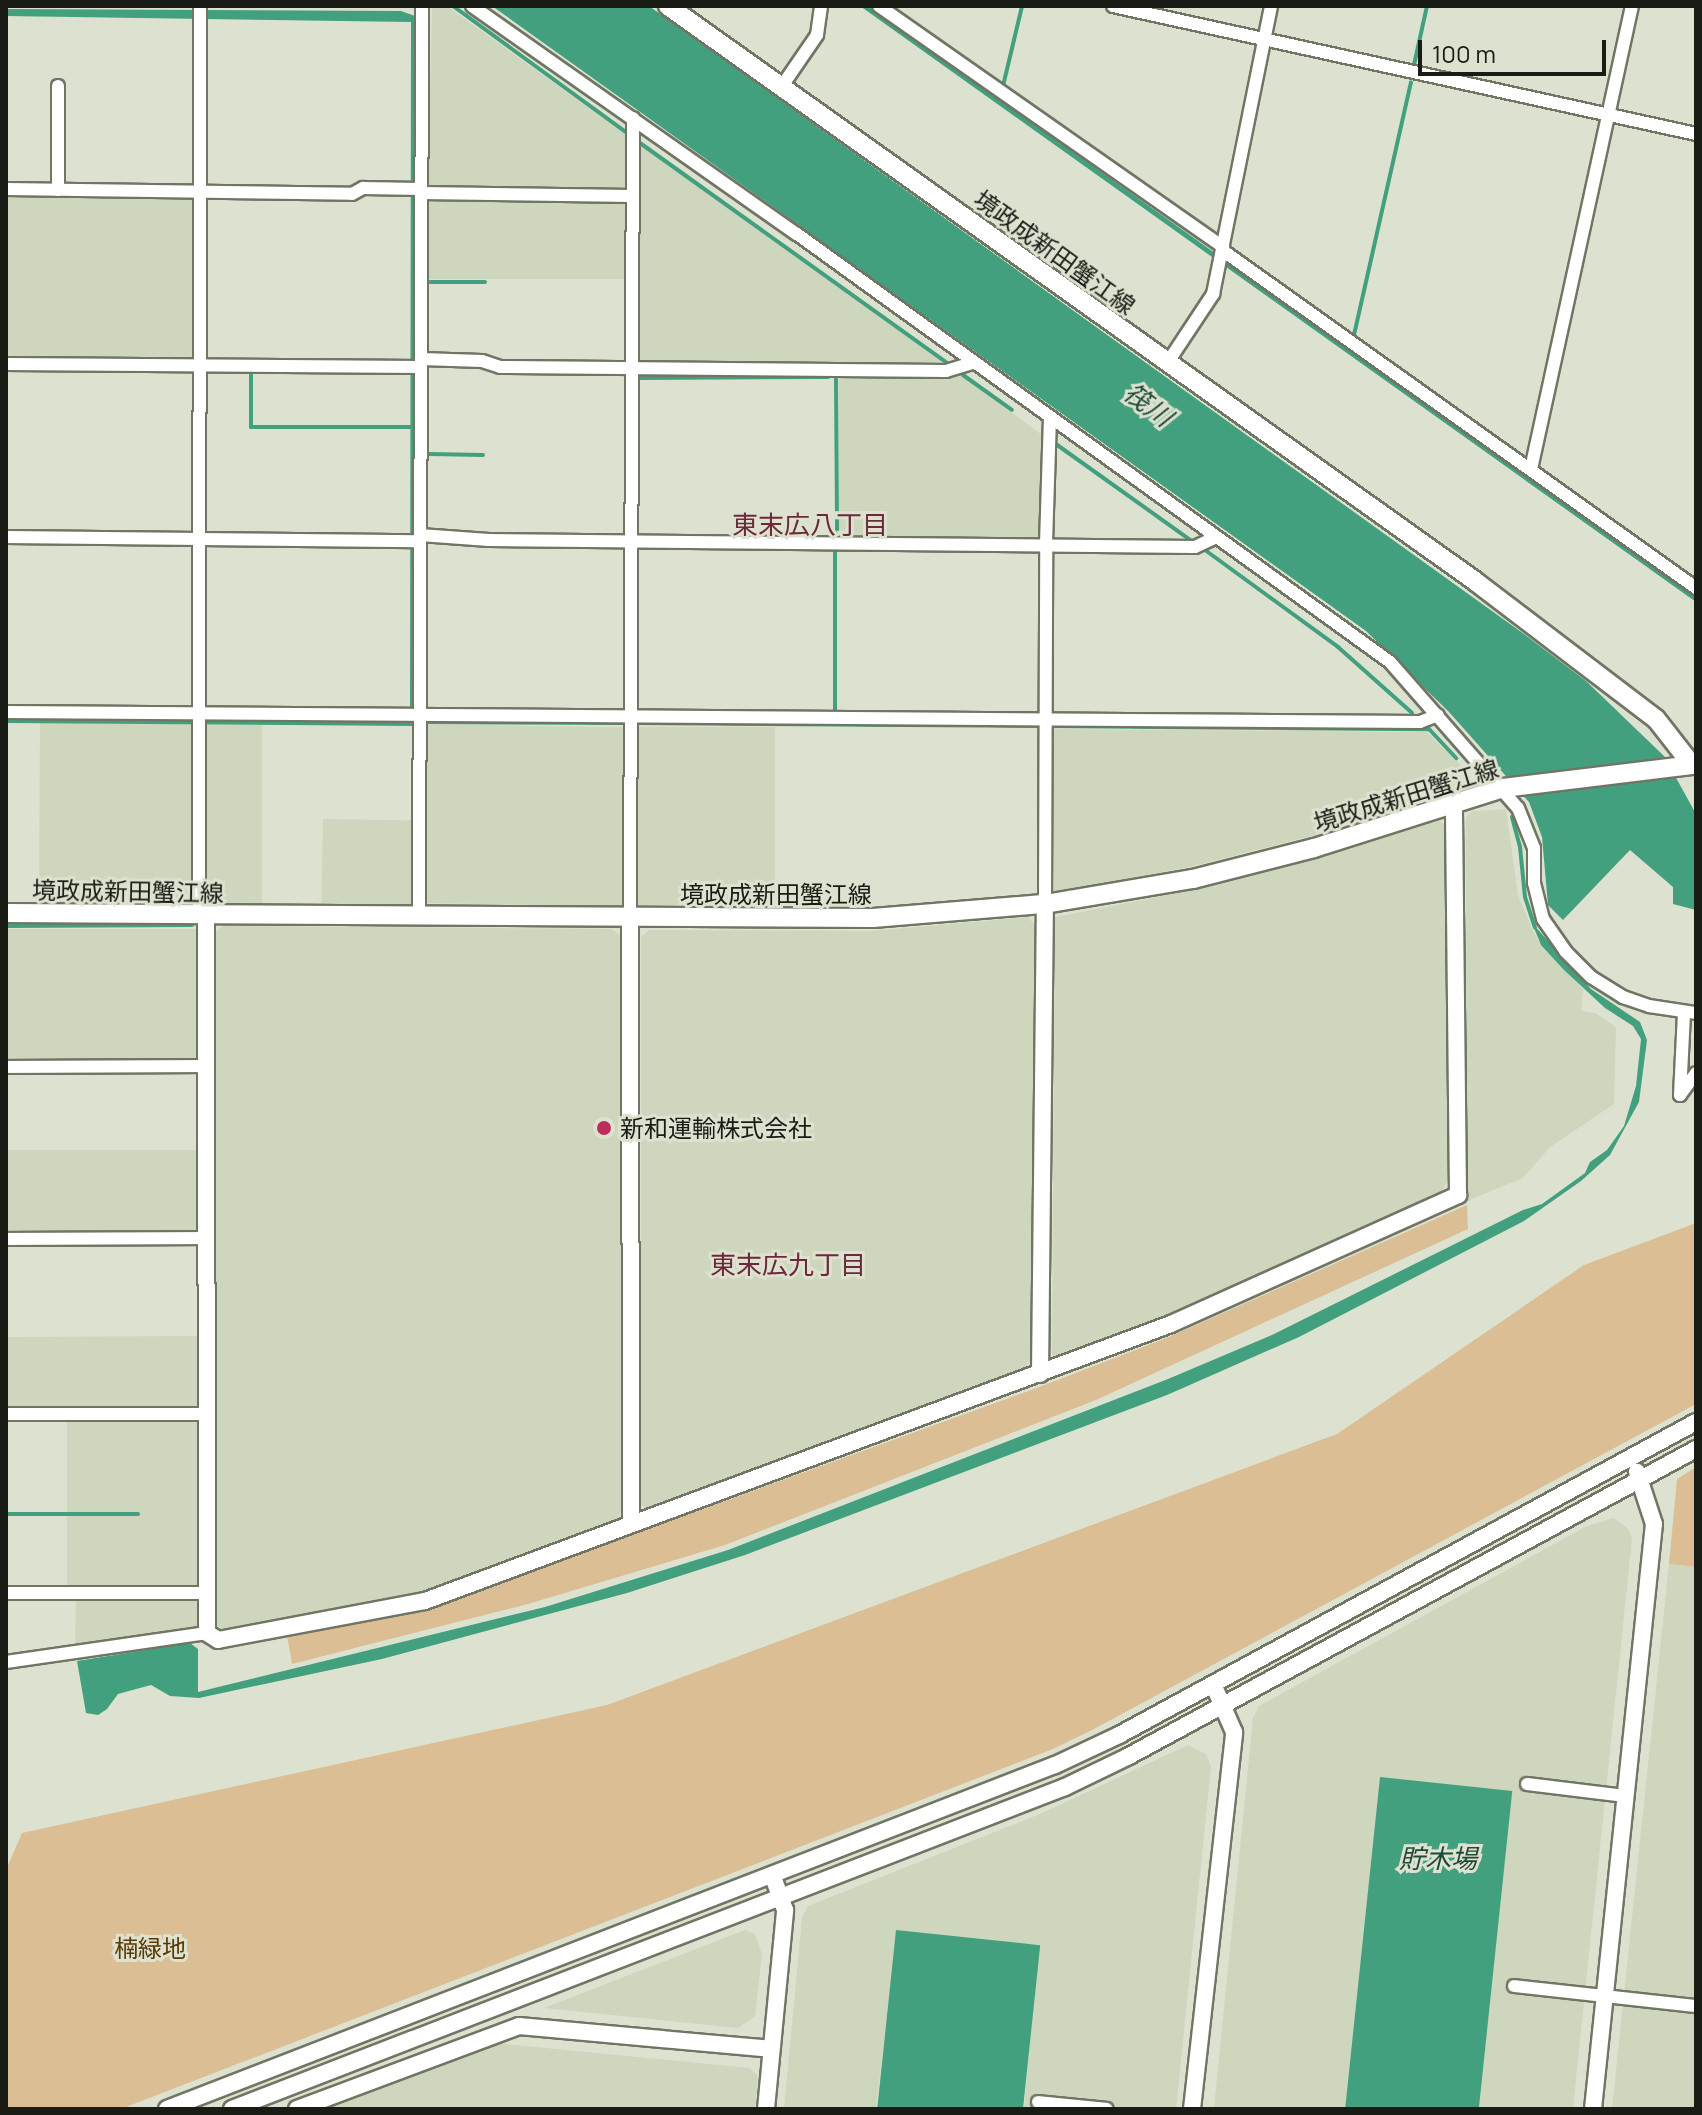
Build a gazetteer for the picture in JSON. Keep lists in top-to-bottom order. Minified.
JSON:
{"streets":{"main road":["境政成新田蟹江線"]},"districts":["東末広八丁目","東末広九丁目"],"water":["筏川","貯木場"],"parks":["楠緑地"],"places":["新和運輸株式会社"],"scale_bar":"100 m"}
